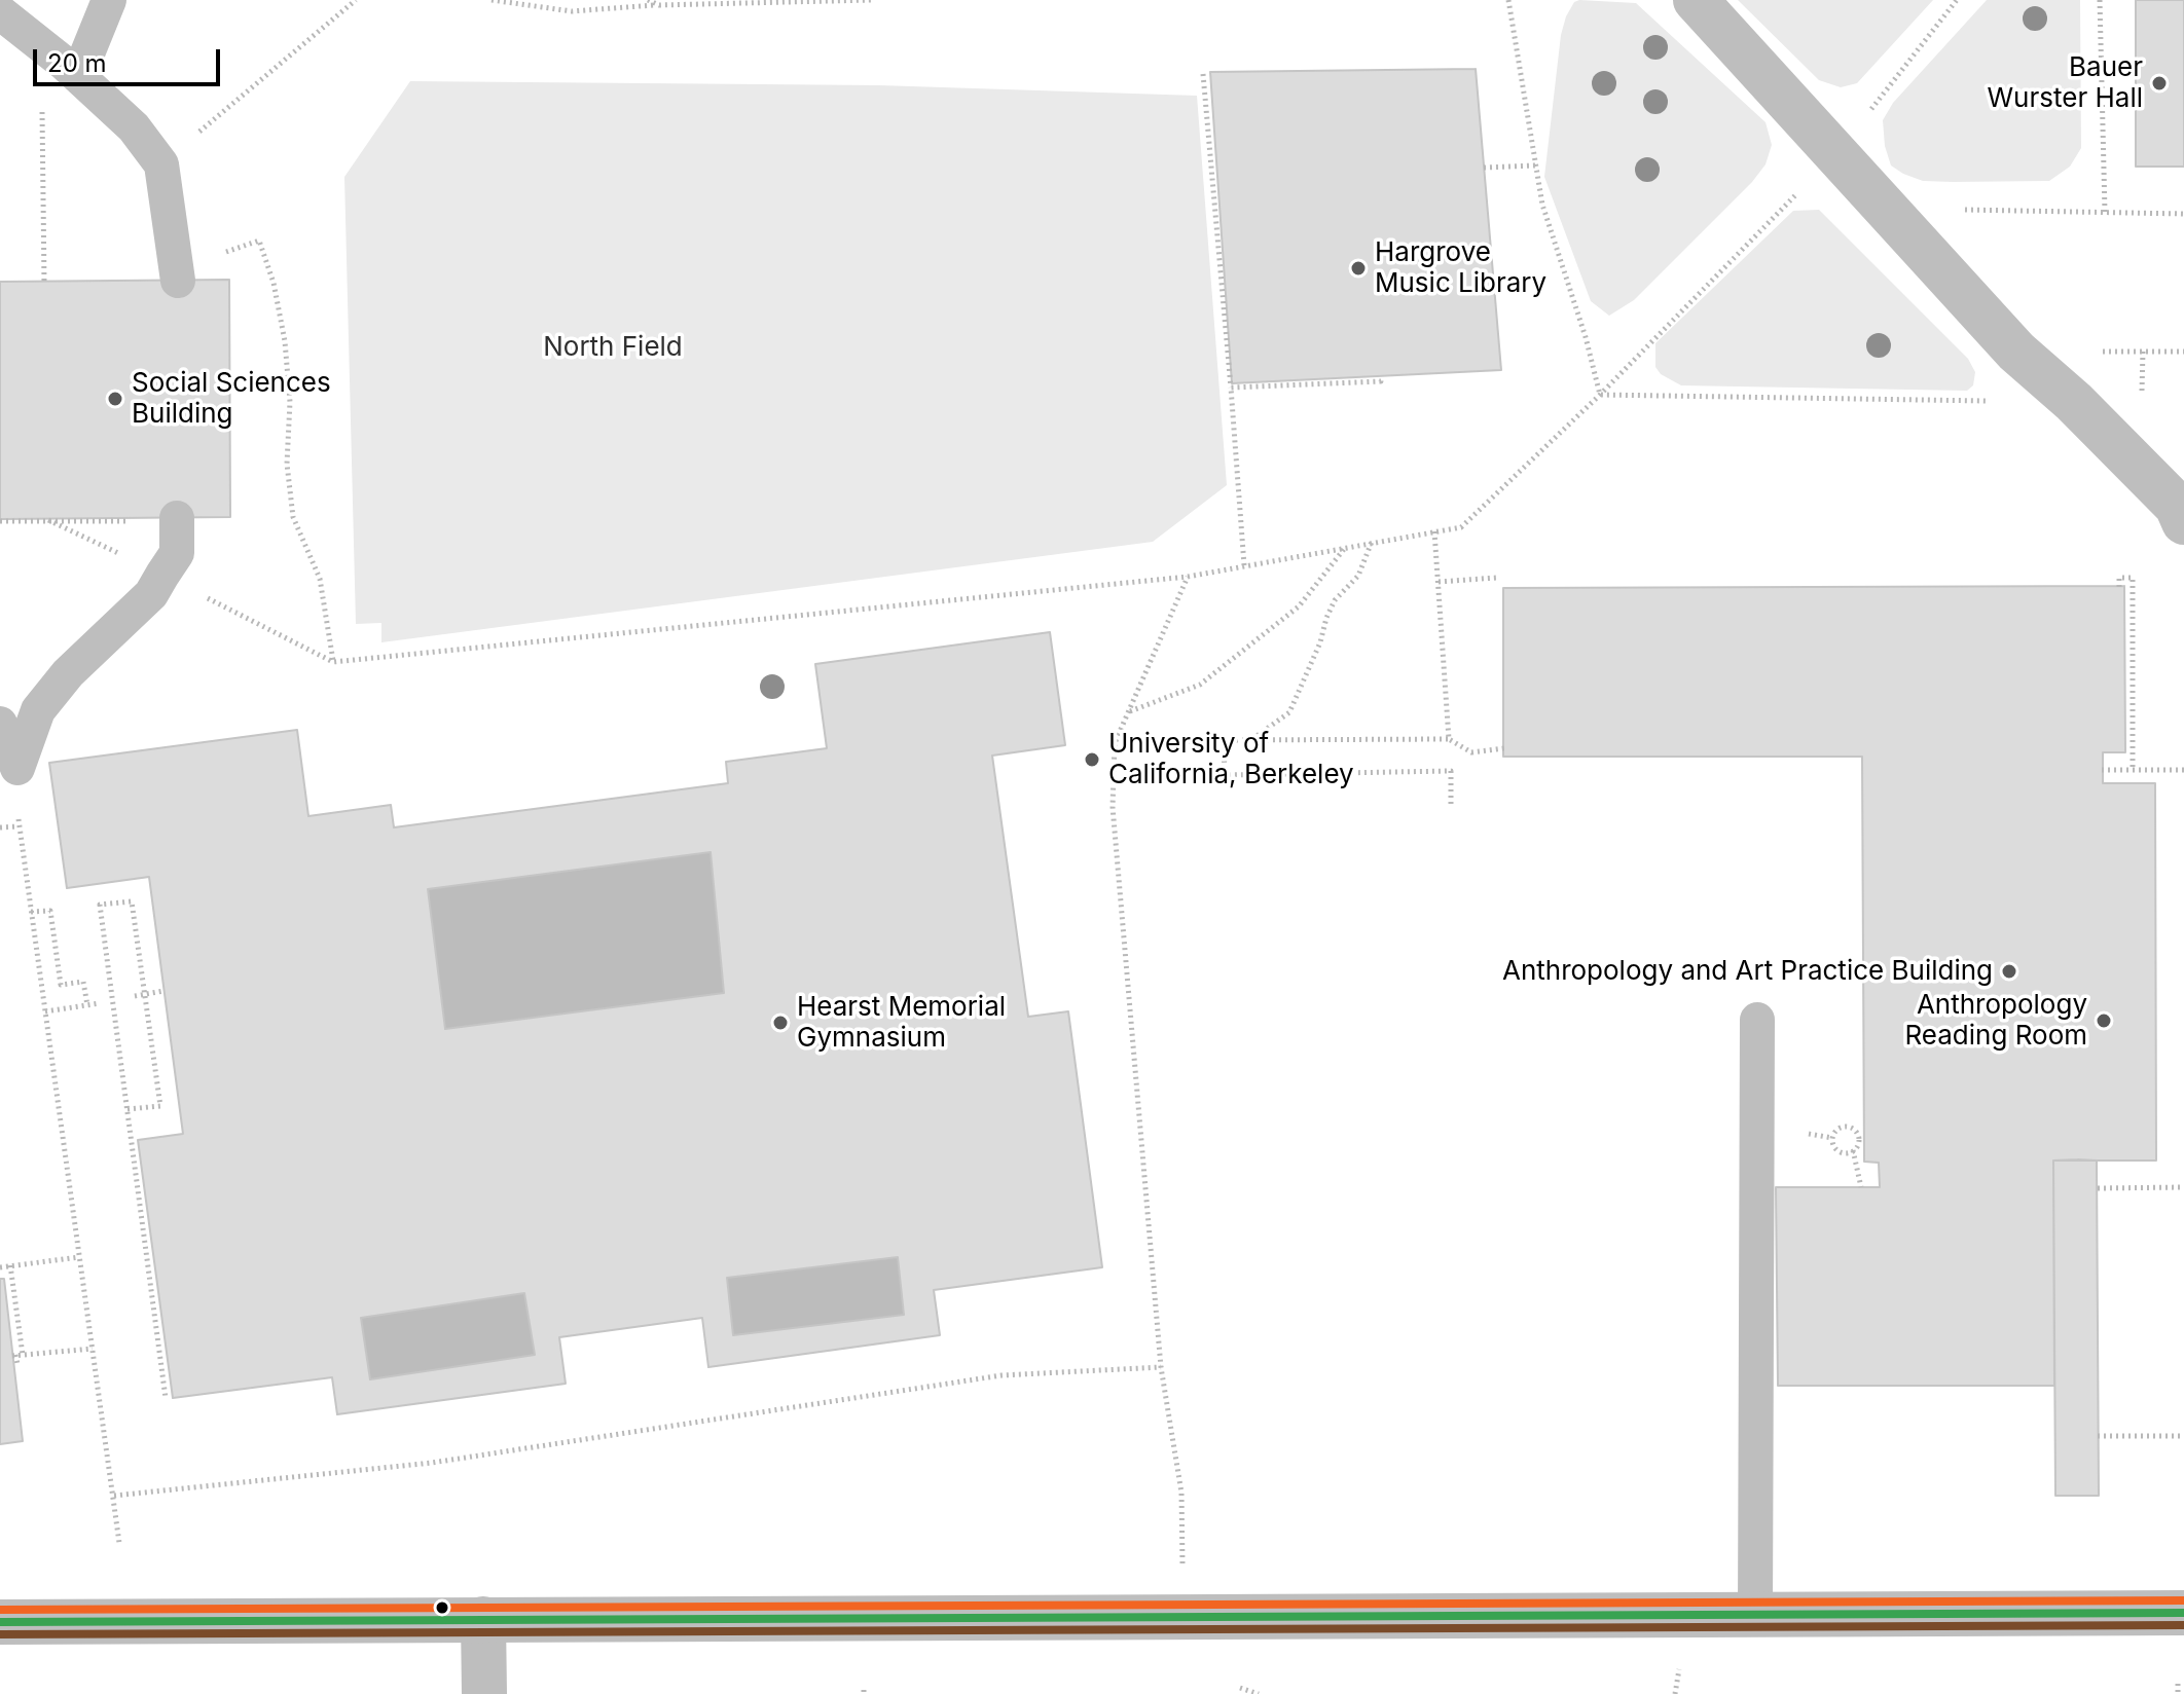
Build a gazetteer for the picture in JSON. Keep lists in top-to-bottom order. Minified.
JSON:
{"parks":["North Field"],"places":["Bauer Wurster Hall","Hargrove Music Library","Social Sciences Building","University of California, Berkeley","Anthropology and Art Practice Building","Anthropology Reading Room","Hearst Memorial Gymnasium"],"scale_bar":"20 m"}
